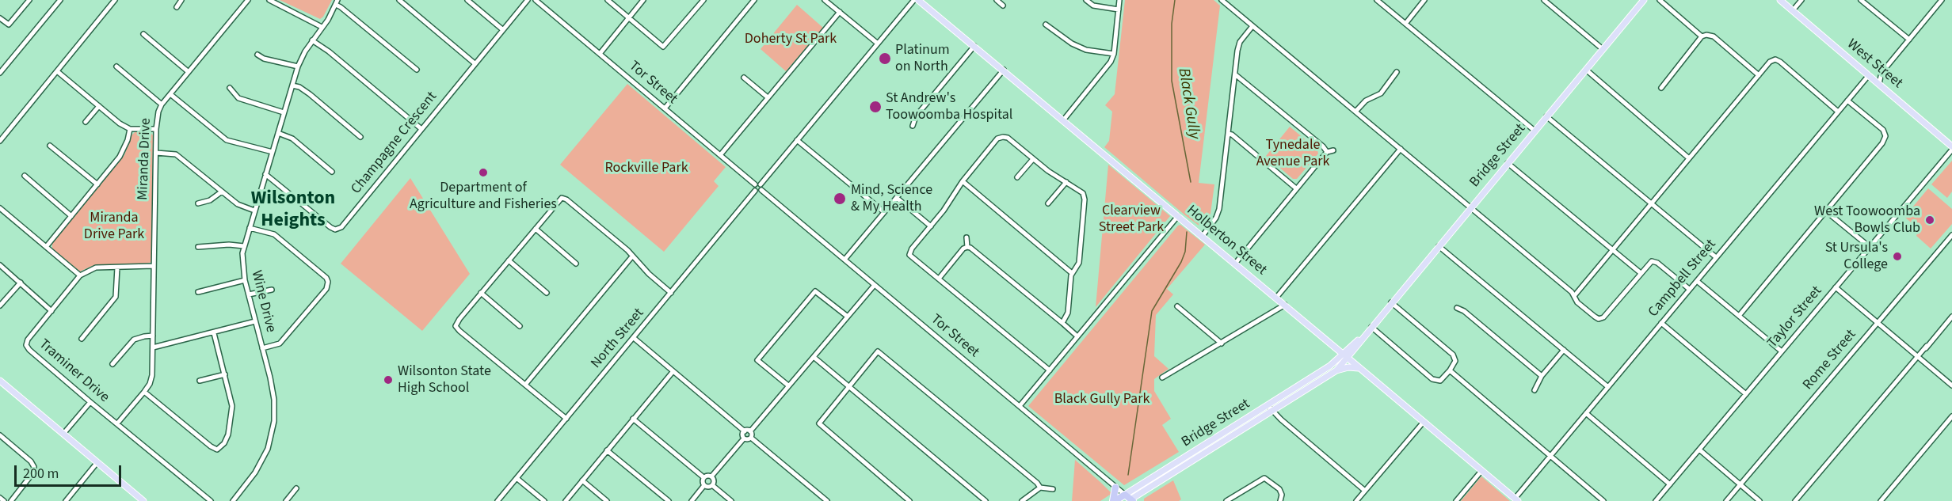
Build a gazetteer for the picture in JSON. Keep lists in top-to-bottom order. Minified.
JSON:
{"streets":{"highway":["Tor Street","Bridge Street"],"main road":["West Street","Holberton Street"],"street":["Champagne Crescent","Miranda Drive","Campbell Street","Wine Drive","Taylor Street","North Street","Rome Street","Traminer Drive"]},"crossings":[["West Street","Campbell Street"],["West Street","Taylor Street"],["Tor Street","Bridge Street"],["Tor Street","North Street"],["Champagne Crescent","Wine Drive"],["Bridge Street","Holberton Street"],["Miranda Drive","Traminer Drive"],["Holberton Street","Campbell Street"]],"districts":["Wilsonton Heights"],"water":["Black Gully"],"parks":["Doherty St Park","Tynedale Avenue Park","Rockville Park","Clearview Street Park","Miranda Drive Park","Black Gully Park"],"places":["Platinum on North","St Andrew's Toowoomba Hospital","Department of Agriculture and Fisheries","Mind, Science & My Health","West Toowoomba Bowls Club","St Ursula's College","Wilsonton State High School"],"scale_bar":"200 m"}
